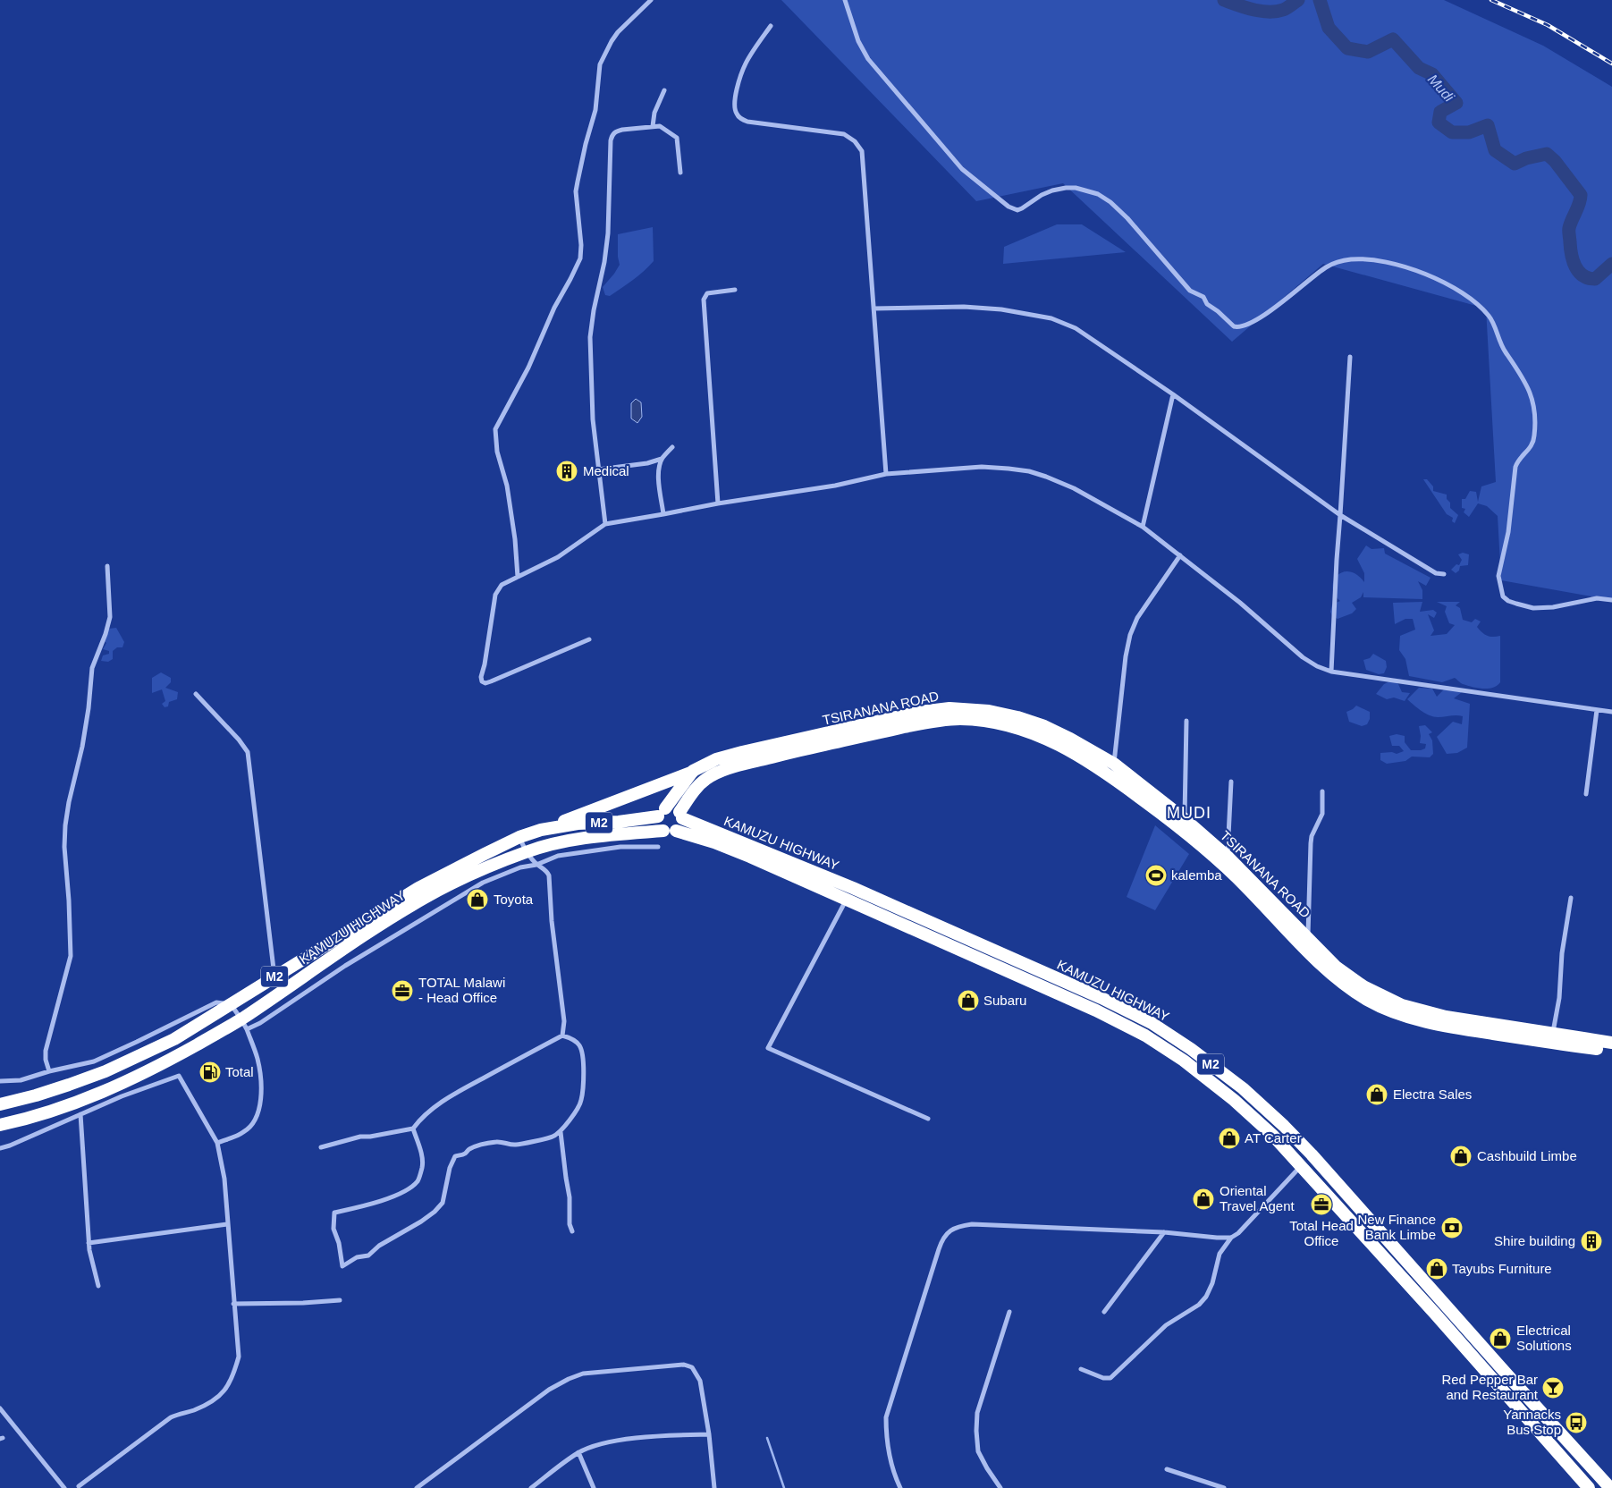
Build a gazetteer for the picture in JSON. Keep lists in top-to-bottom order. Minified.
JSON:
{"streets":{"highway":["TSIRANANA ROAD","M2","KAMUZU HIGHWAY"]},"crossings":[["TSIRANANA ROAD","M2"],["TSIRANANA ROAD","KAMUZU HIGHWAY"],["M2","KAMUZU HIGHWAY"]],"districts":["MUDI"],"water":["Mudi"],"places":{"building":["Medical","Shire building"],"sports":["kalemba"],"shop":["Toyota","Subaru","Electra Sales","AT Carter","Cashbuild Limbe","Oriental Travel Agent","Tayubs Furniture","Electrical Solutions"],"office":["TOTAL Malawi - Head Office","Total Head Office"],"fuel station":["Total"],"bank":["New Finance Bank Limbe"],"bar":["Red Pepper Bar and Restaurant"],"bus stop":["Yannacks Bus Stop"]}}
